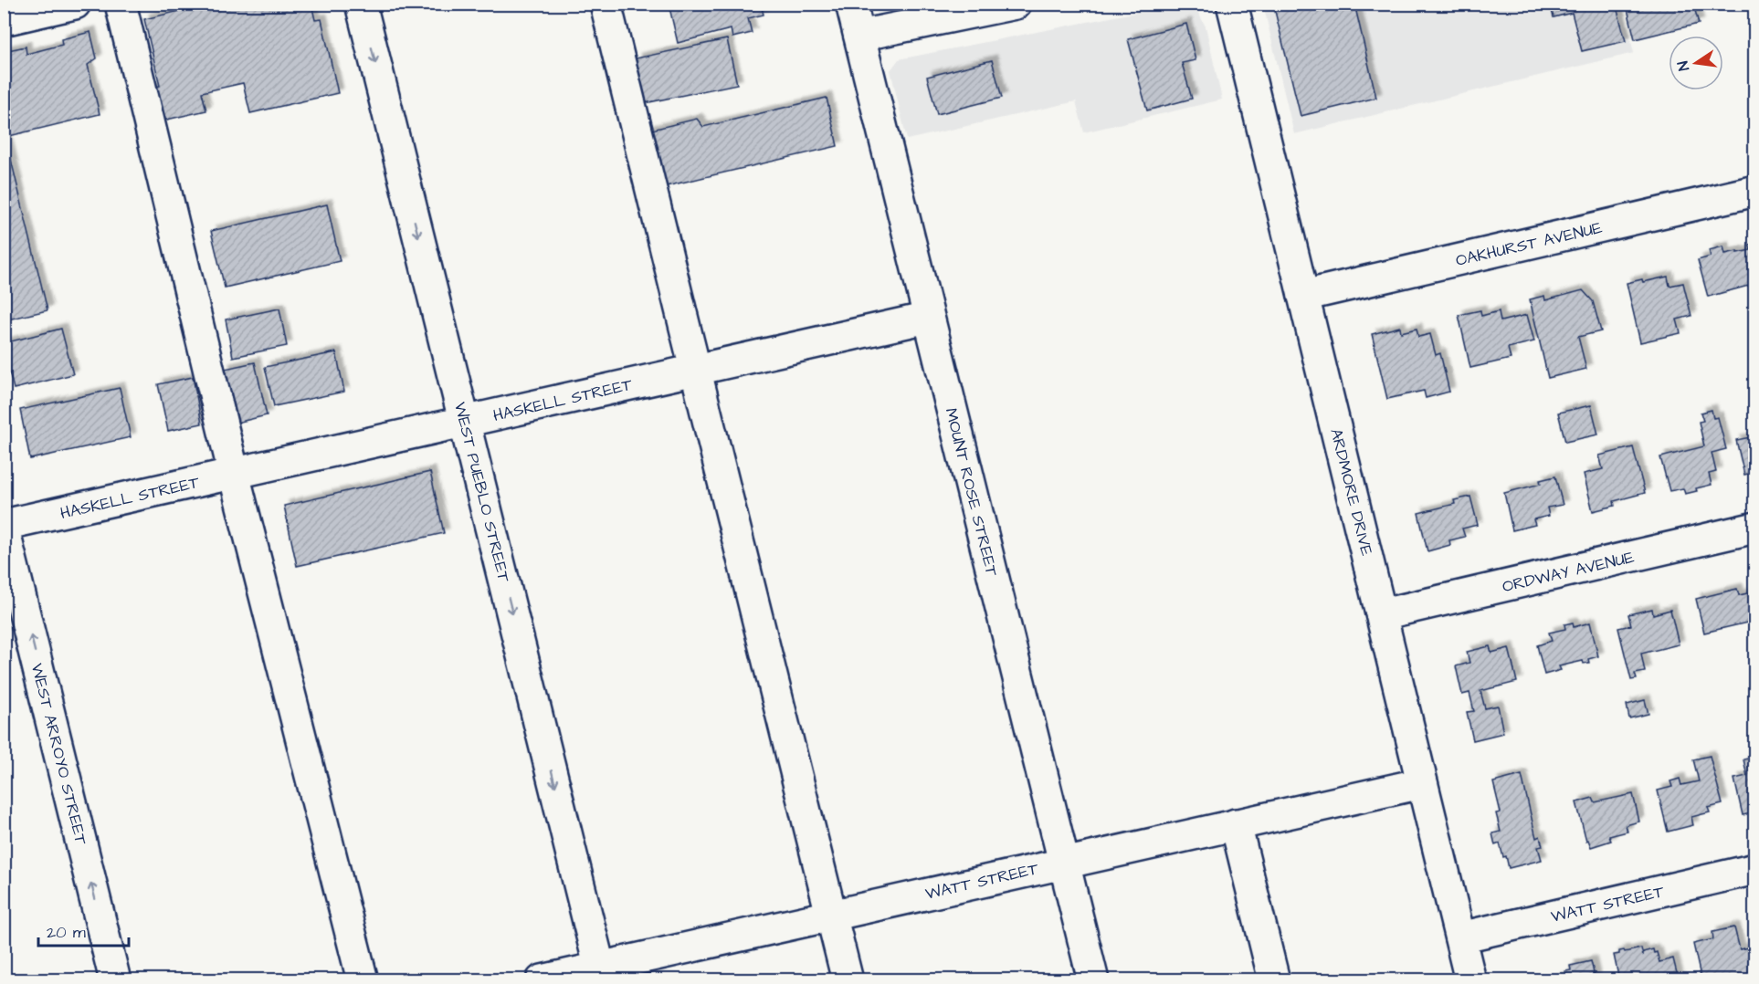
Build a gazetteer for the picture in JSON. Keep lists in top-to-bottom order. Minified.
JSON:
{"streets":{"street":["OAKHURST AVENUE","HASKELL STREET","WEST PUEBLO STREET","MOUNT ROSE STREET","ARDMORE DRIVE","ORDWAY AVENUE","WEST ARROYO STREET","WATT STREET"]},"crossings":[["OAKHURST AVENUE","ARDMORE DRIVE"],["HASKELL STREET","WEST PUEBLO STREET"],["HASKELL STREET","MOUNT ROSE STREET"],["HASKELL STREET","WEST ARROYO STREET"],["WEST PUEBLO STREET","WATT STREET"],["MOUNT ROSE STREET","WATT STREET"],["ARDMORE DRIVE","ORDWAY AVENUE"],["ARDMORE DRIVE","WATT STREET"]],"scale_bar":"20 m","north":"left"}
